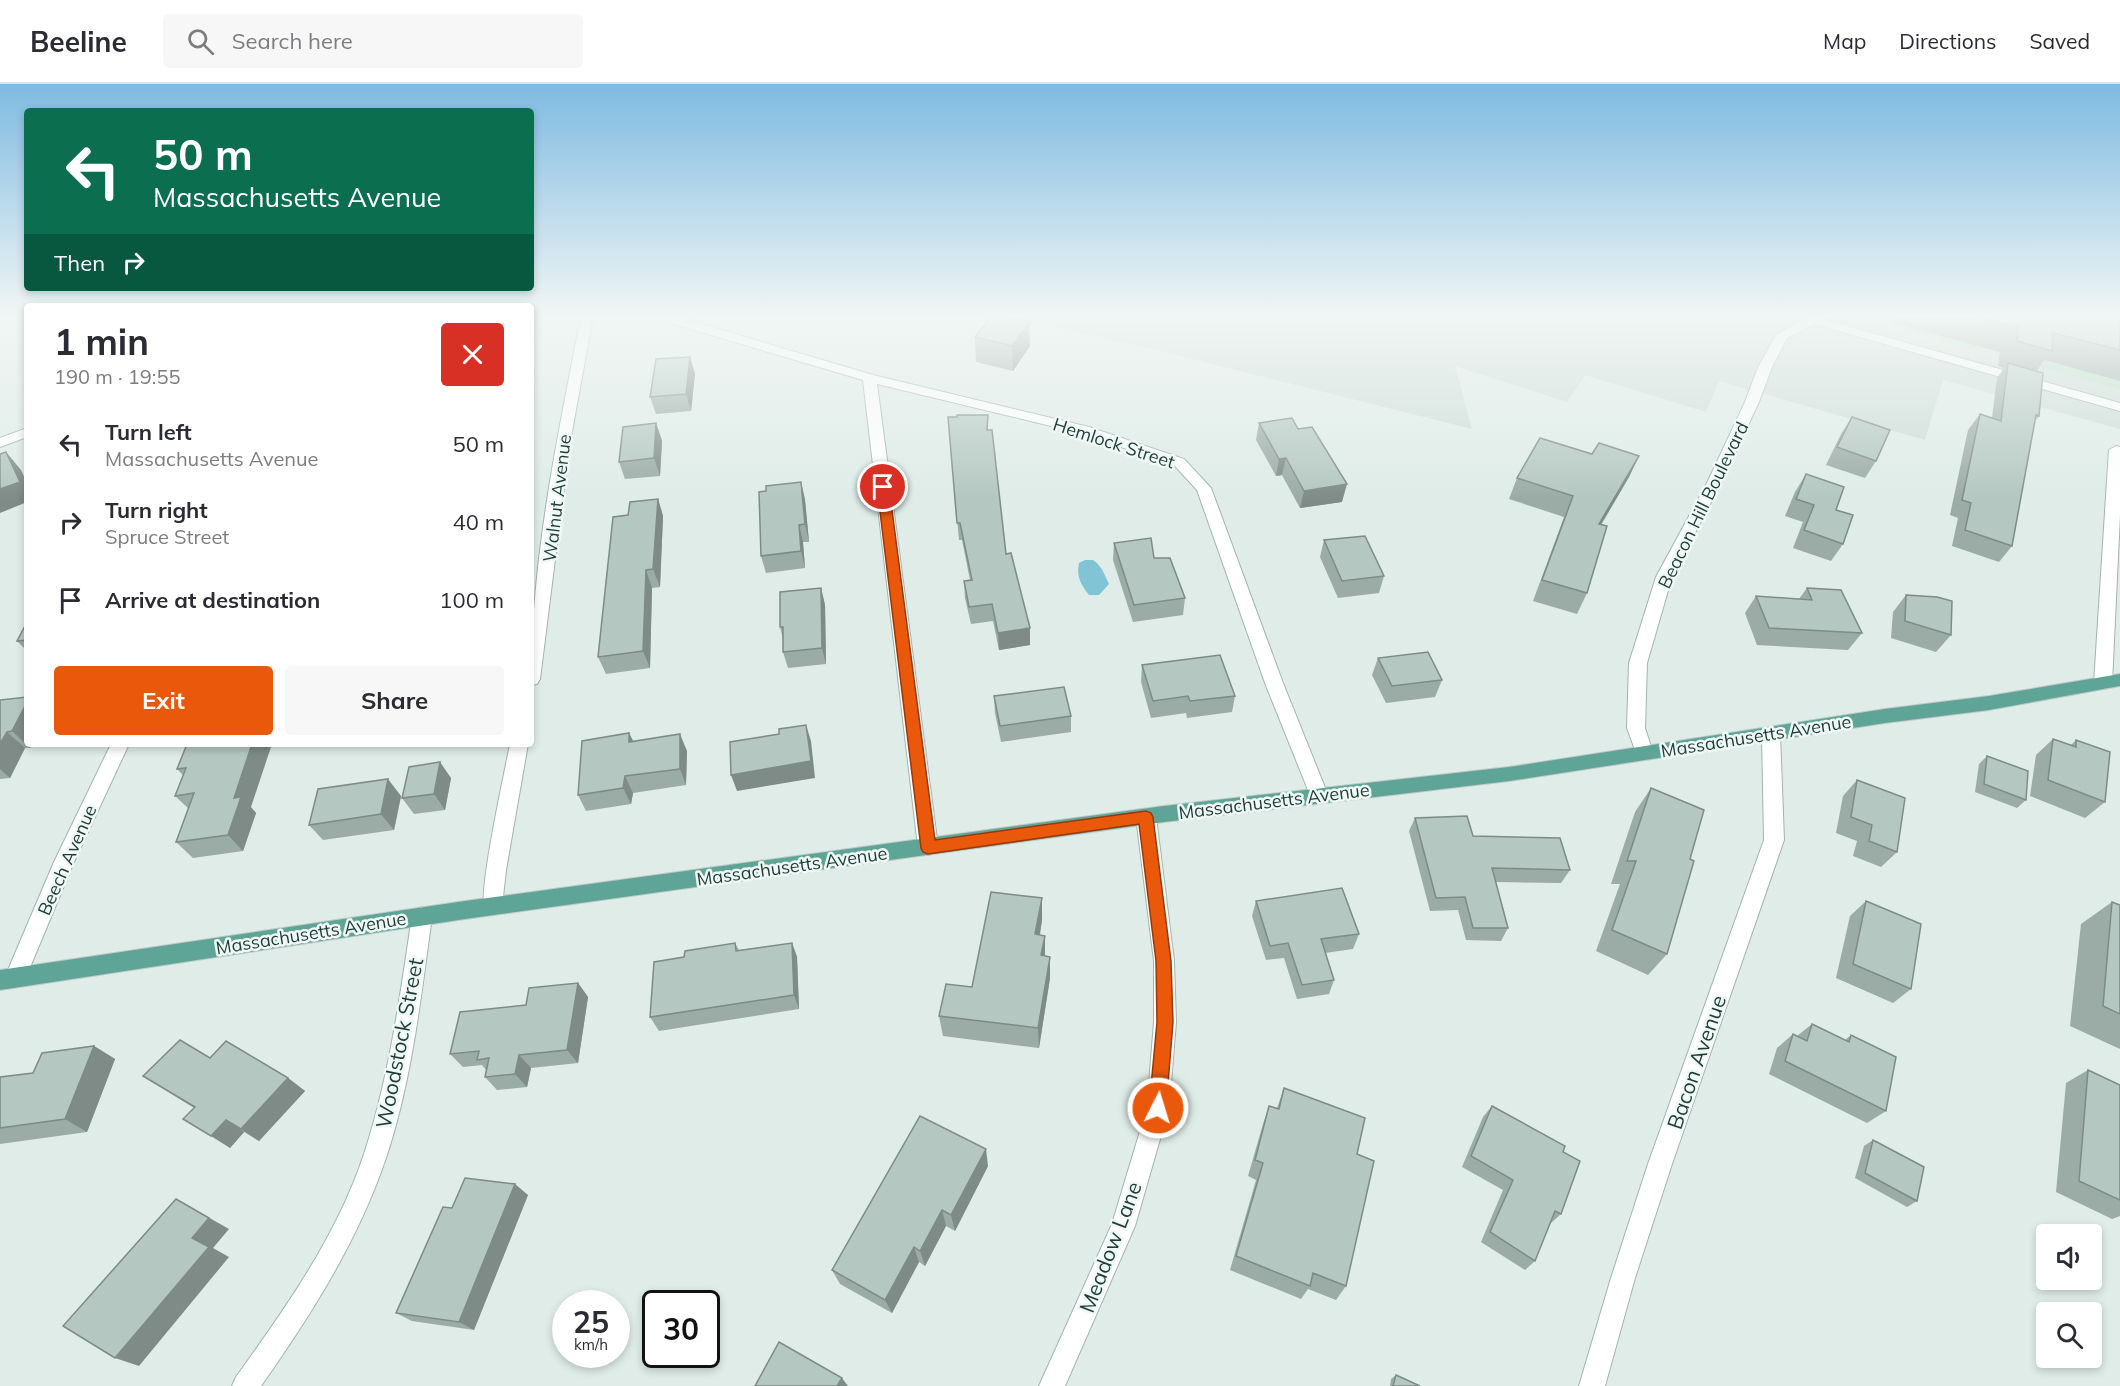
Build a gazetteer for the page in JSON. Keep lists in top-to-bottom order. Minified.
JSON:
{"streets":{"main road":["Massachusetts Avenue"],"street":["Hemlock Street","Walnut Avenue","Beacon Hill Boulevard","Beech Avenue","Woodstock Street","Bacon Avenue","Meadow Lane"]},"crossings":[["Hemlock Street","Massachusetts Avenue"],["Beacon Hill Boulevard","Massachusetts Avenue"],["Massachusetts Avenue","Beech Avenue"],["Massachusetts Avenue","Woodstock Street"],["Massachusetts Avenue","Bacon Avenue"],["Massachusetts Avenue","Meadow Lane"]],"page":{"header":"Beeline","search":"Search here","nav":["Map","Directions","Saved"],"turn":["50 m","Massachusetts Avenue"],"then":"Then","heading":["1 min","190 m · 19:55"],"list":[{"name":"Turn left","note":"Massachusetts Avenue","value":"50 m"},{"name":"Turn right","note":"Spruce Street","value":"40 m"},{"name":"Arrive at destination","value":"100 m"}],"buttons":["Exit","Share"],"speed":"25 km/h","limit":"30"}}
